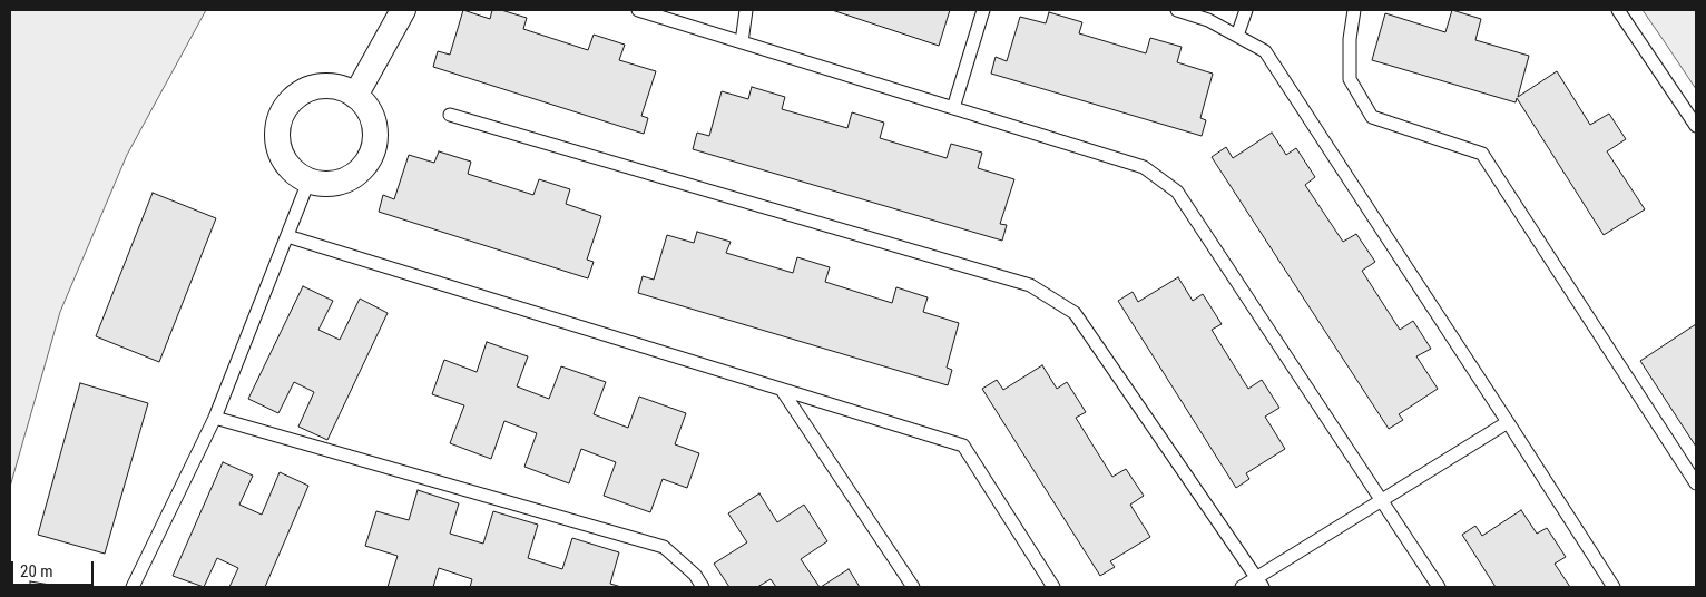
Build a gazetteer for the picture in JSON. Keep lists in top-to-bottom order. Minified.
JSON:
{"scale_bar":"20 m"}
